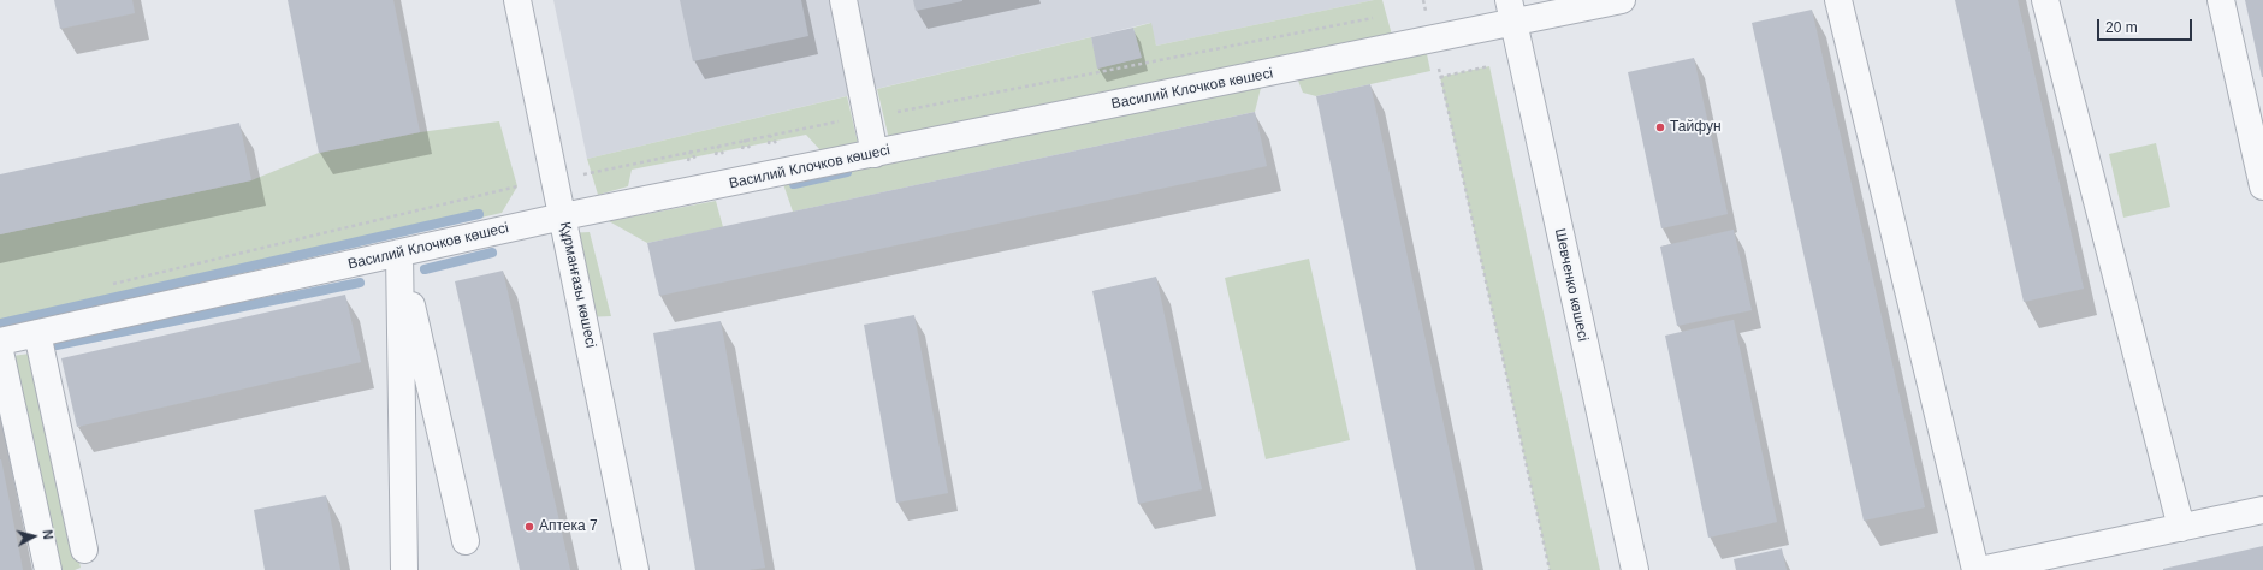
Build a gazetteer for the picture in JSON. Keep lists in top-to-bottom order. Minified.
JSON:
{"streets":{"street":["Василий Клочков көшесі","Құрманғазы көшесі","Шевченко көшесі"]},"crossings":[["Василий Клочков көшесі","Құрманғазы көшесі"],["Василий Клочков көшесі","Шевченко көшесі"]],"places":["Тайфун","Аптека 7"],"scale_bar":"20 m","north":"right"}
